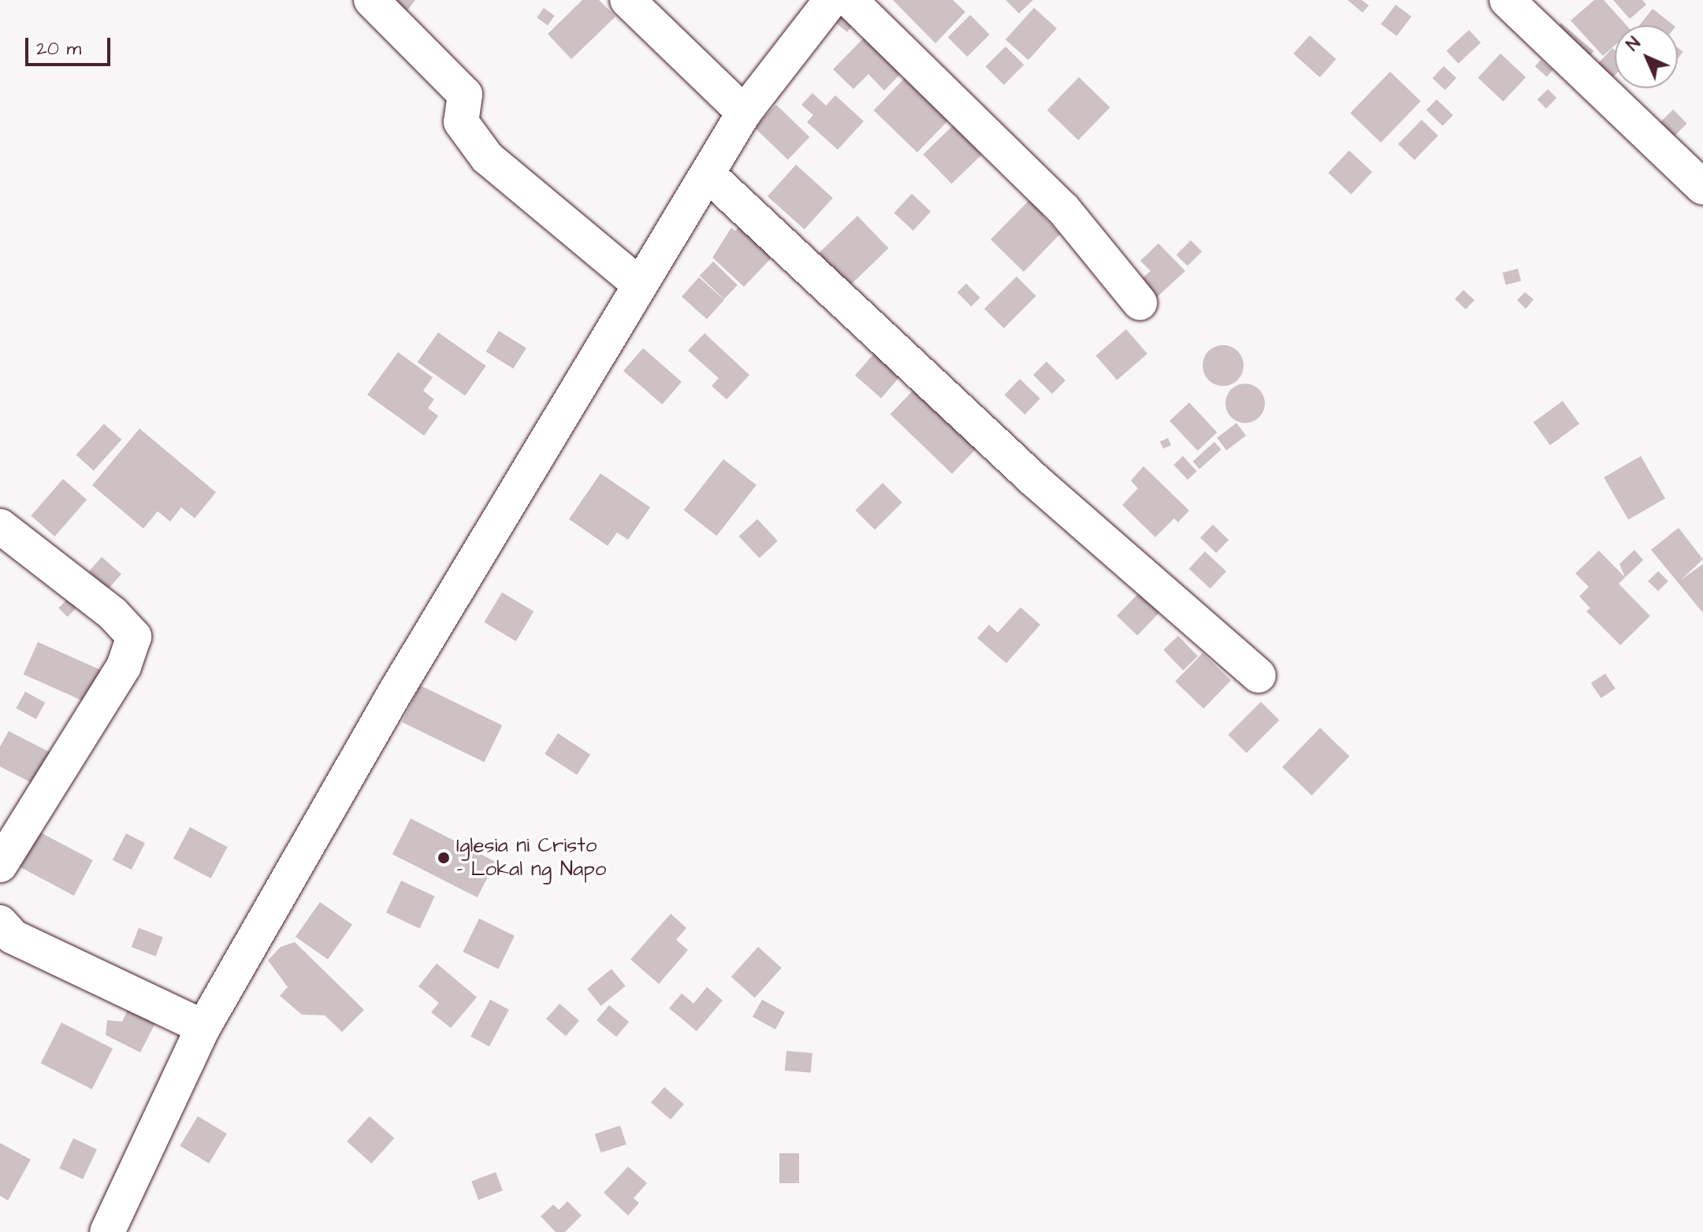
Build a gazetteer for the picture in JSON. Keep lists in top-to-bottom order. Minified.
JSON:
{"places":["Iglesia ni Cristo - Lokal ng Napo"],"scale_bar":"20 m","north":"top left"}
